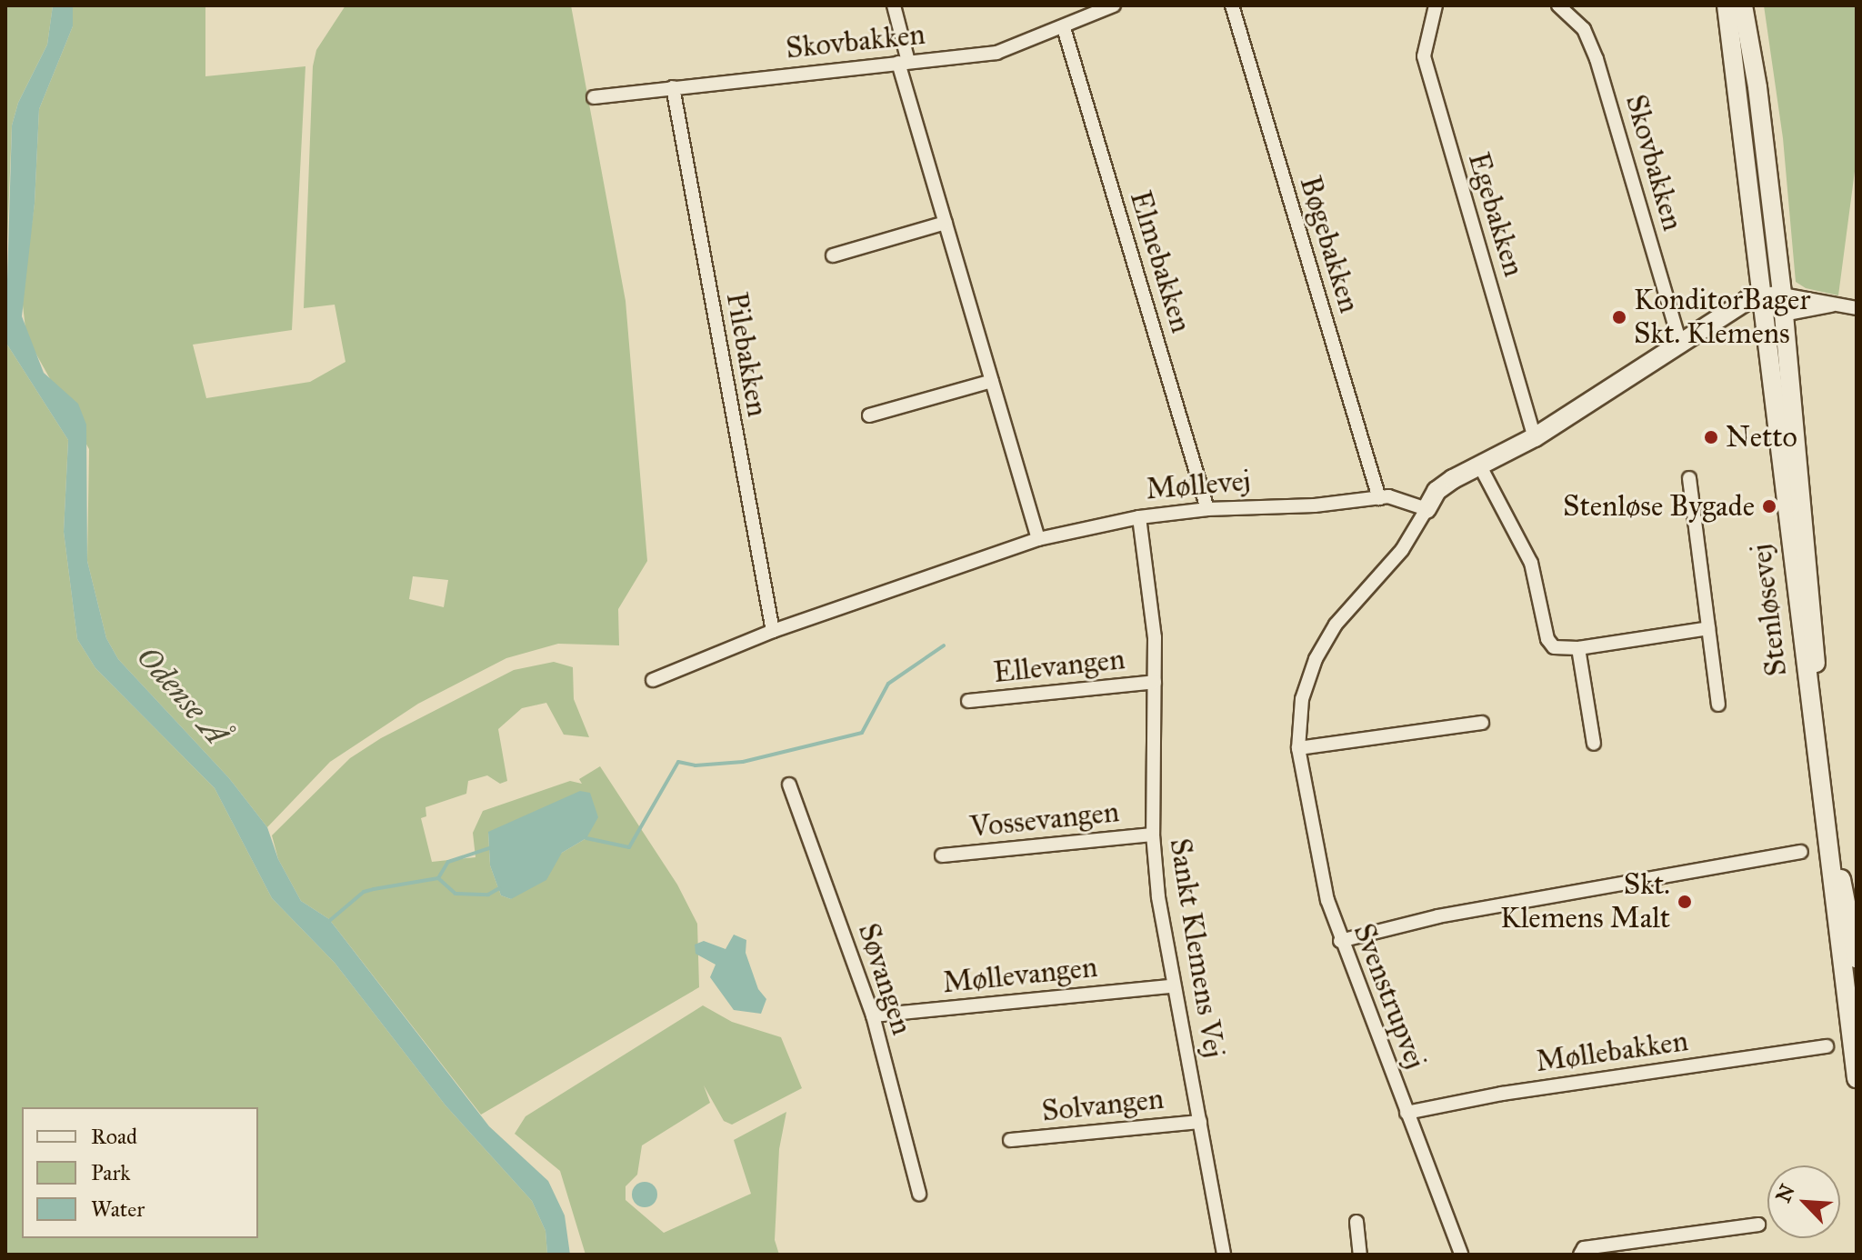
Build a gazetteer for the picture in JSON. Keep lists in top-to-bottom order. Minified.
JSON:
{"streets":{"street":["Skovbakken","Egebakken","Bøgebakken","Elmebakken","Pilebakken","Møllevej","Stenløsevej","Ellevangen","Vossevangen","Sankt Klemens Vej","Møllevangen","Søvangen","Svenstrupvej","Møllebakken","Solvangen"]},"crossings":[["Skovbakken","Elmebakken"],["Skovbakken","Pilebakken"],["Bøgebakken","Møllevej"],["Elmebakken","Møllevej"],["Pilebakken","Møllevej"],["Møllevej","Sankt Klemens Vej"],["Møllevej","Svenstrupvej"],["Ellevangen","Sankt Klemens Vej"],["Vossevangen","Sankt Klemens Vej"],["Sankt Klemens Vej","Møllevangen"],["Sankt Klemens Vej","Solvangen"],["Møllevangen","Søvangen"],["Svenstrupvej","Møllebakken"]],"water":["Odense Å"],"places":["KonditorBager Skt. Klemens","Netto","Stenløse Bygade","Skt. Klemens Malt"],"legend":["Road","Park","Water"],"north":"top left"}
